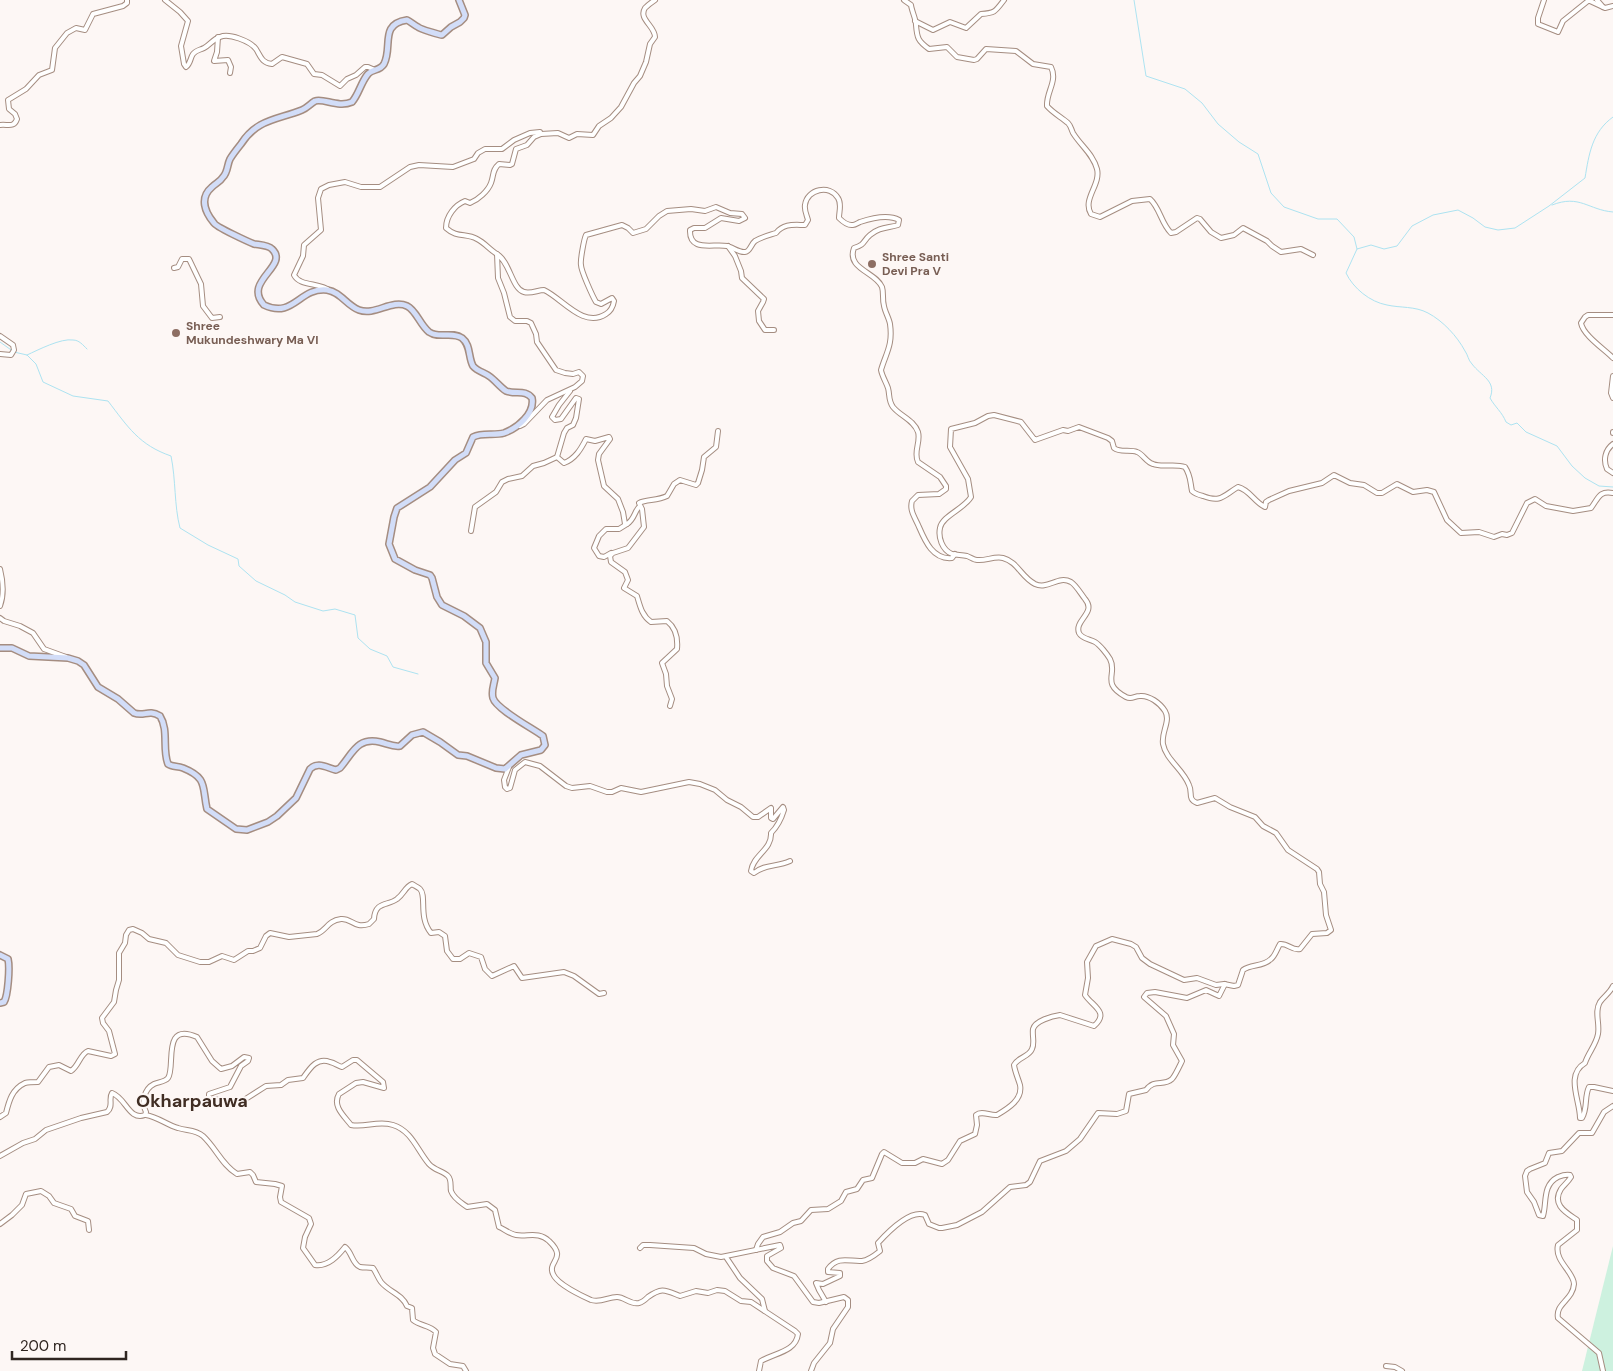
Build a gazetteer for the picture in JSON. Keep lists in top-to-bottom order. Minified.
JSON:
{"districts":["Okharpauwa"],"places":["Shree Santi Devi Pra V","Shree Mukundeshwary Ma VI"],"scale_bar":"200 m"}
